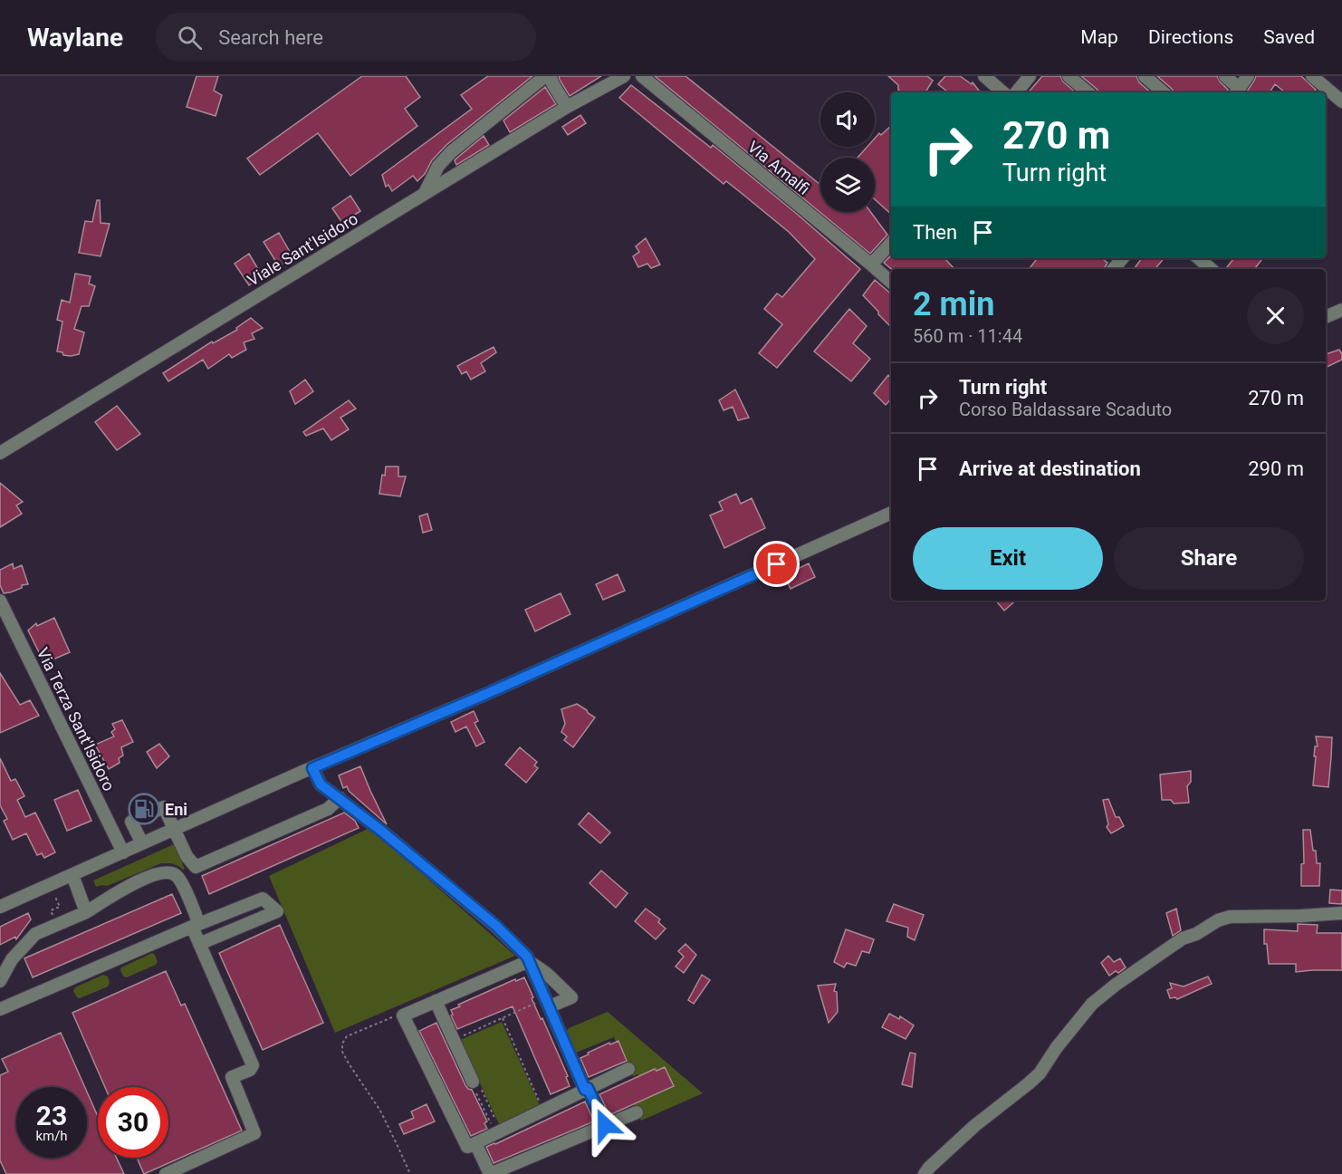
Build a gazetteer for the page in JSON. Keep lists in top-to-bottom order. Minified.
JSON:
{"streets":{"street":["Via Amalfi","Viale Sant'Isidoro","Via Terza Sant'Isidoro"]},"places":{"fuel station":["Eni"]},"page":{"header":"Waylane","search":"Search here","nav":["Map","Directions","Saved"],"turn":["270 m","Turn right"],"then":"Then","heading":["2 min","560 m · 11:44"],"list":[{"name":"Turn right","note":"Corso Baldassare Scaduto","value":"270 m"},{"name":"Arrive at destination","value":"290 m"}],"buttons":["Exit","Share"],"speed":"23 km/h","limit":"30"}}
